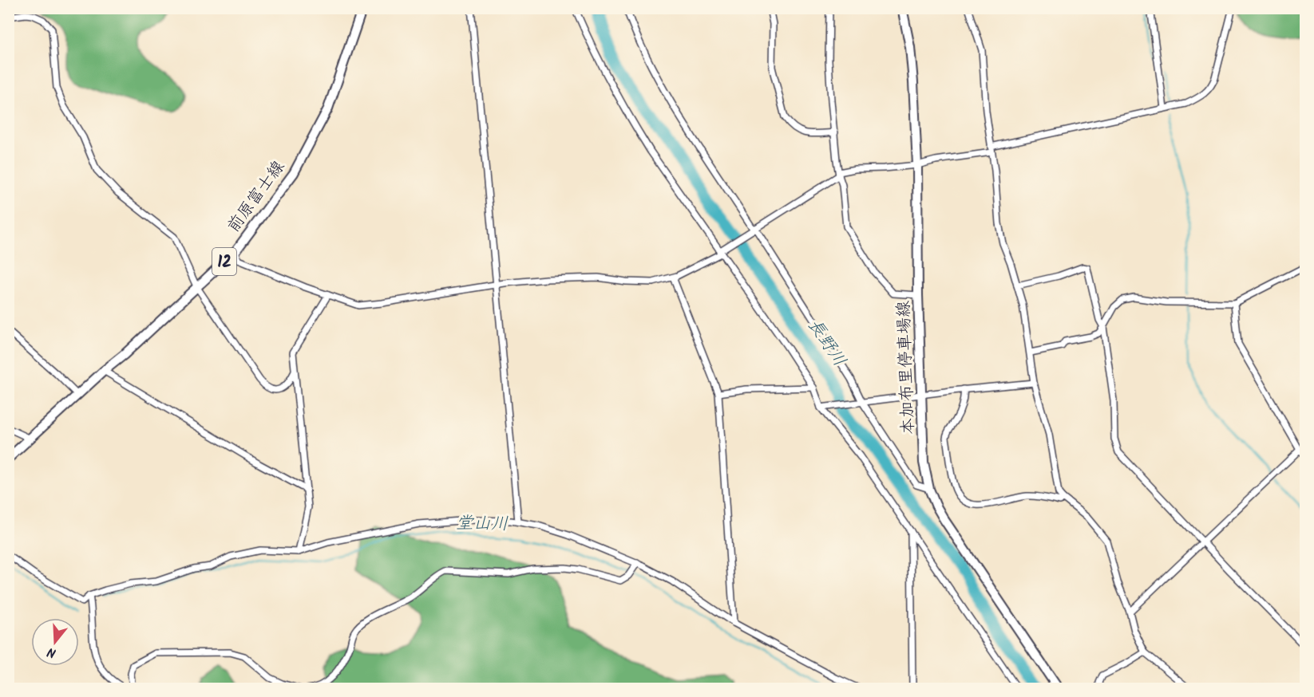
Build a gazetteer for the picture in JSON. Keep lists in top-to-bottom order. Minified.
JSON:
{"streets":{"main road":["前原富士線","12","本加布里停車場線"]},"water":["長野川","堂山川"],"north":"bottom"}
